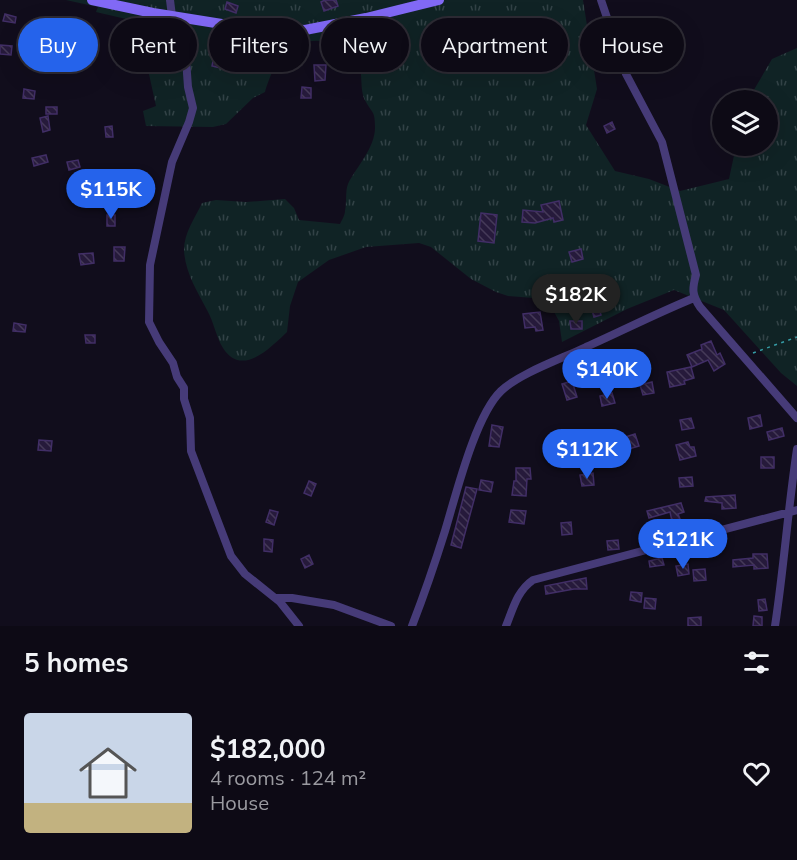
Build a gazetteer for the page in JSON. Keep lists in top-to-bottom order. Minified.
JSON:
{"page":{"chip":["Buy","Rent","Filters","New","Apartment","House"],"price":["$115K","$182K","$140K","$112K","$121K"],"heading":"5 homes","list":[{"name":"$182,000","note":"4 rooms · 124 m² · House"}]}}
